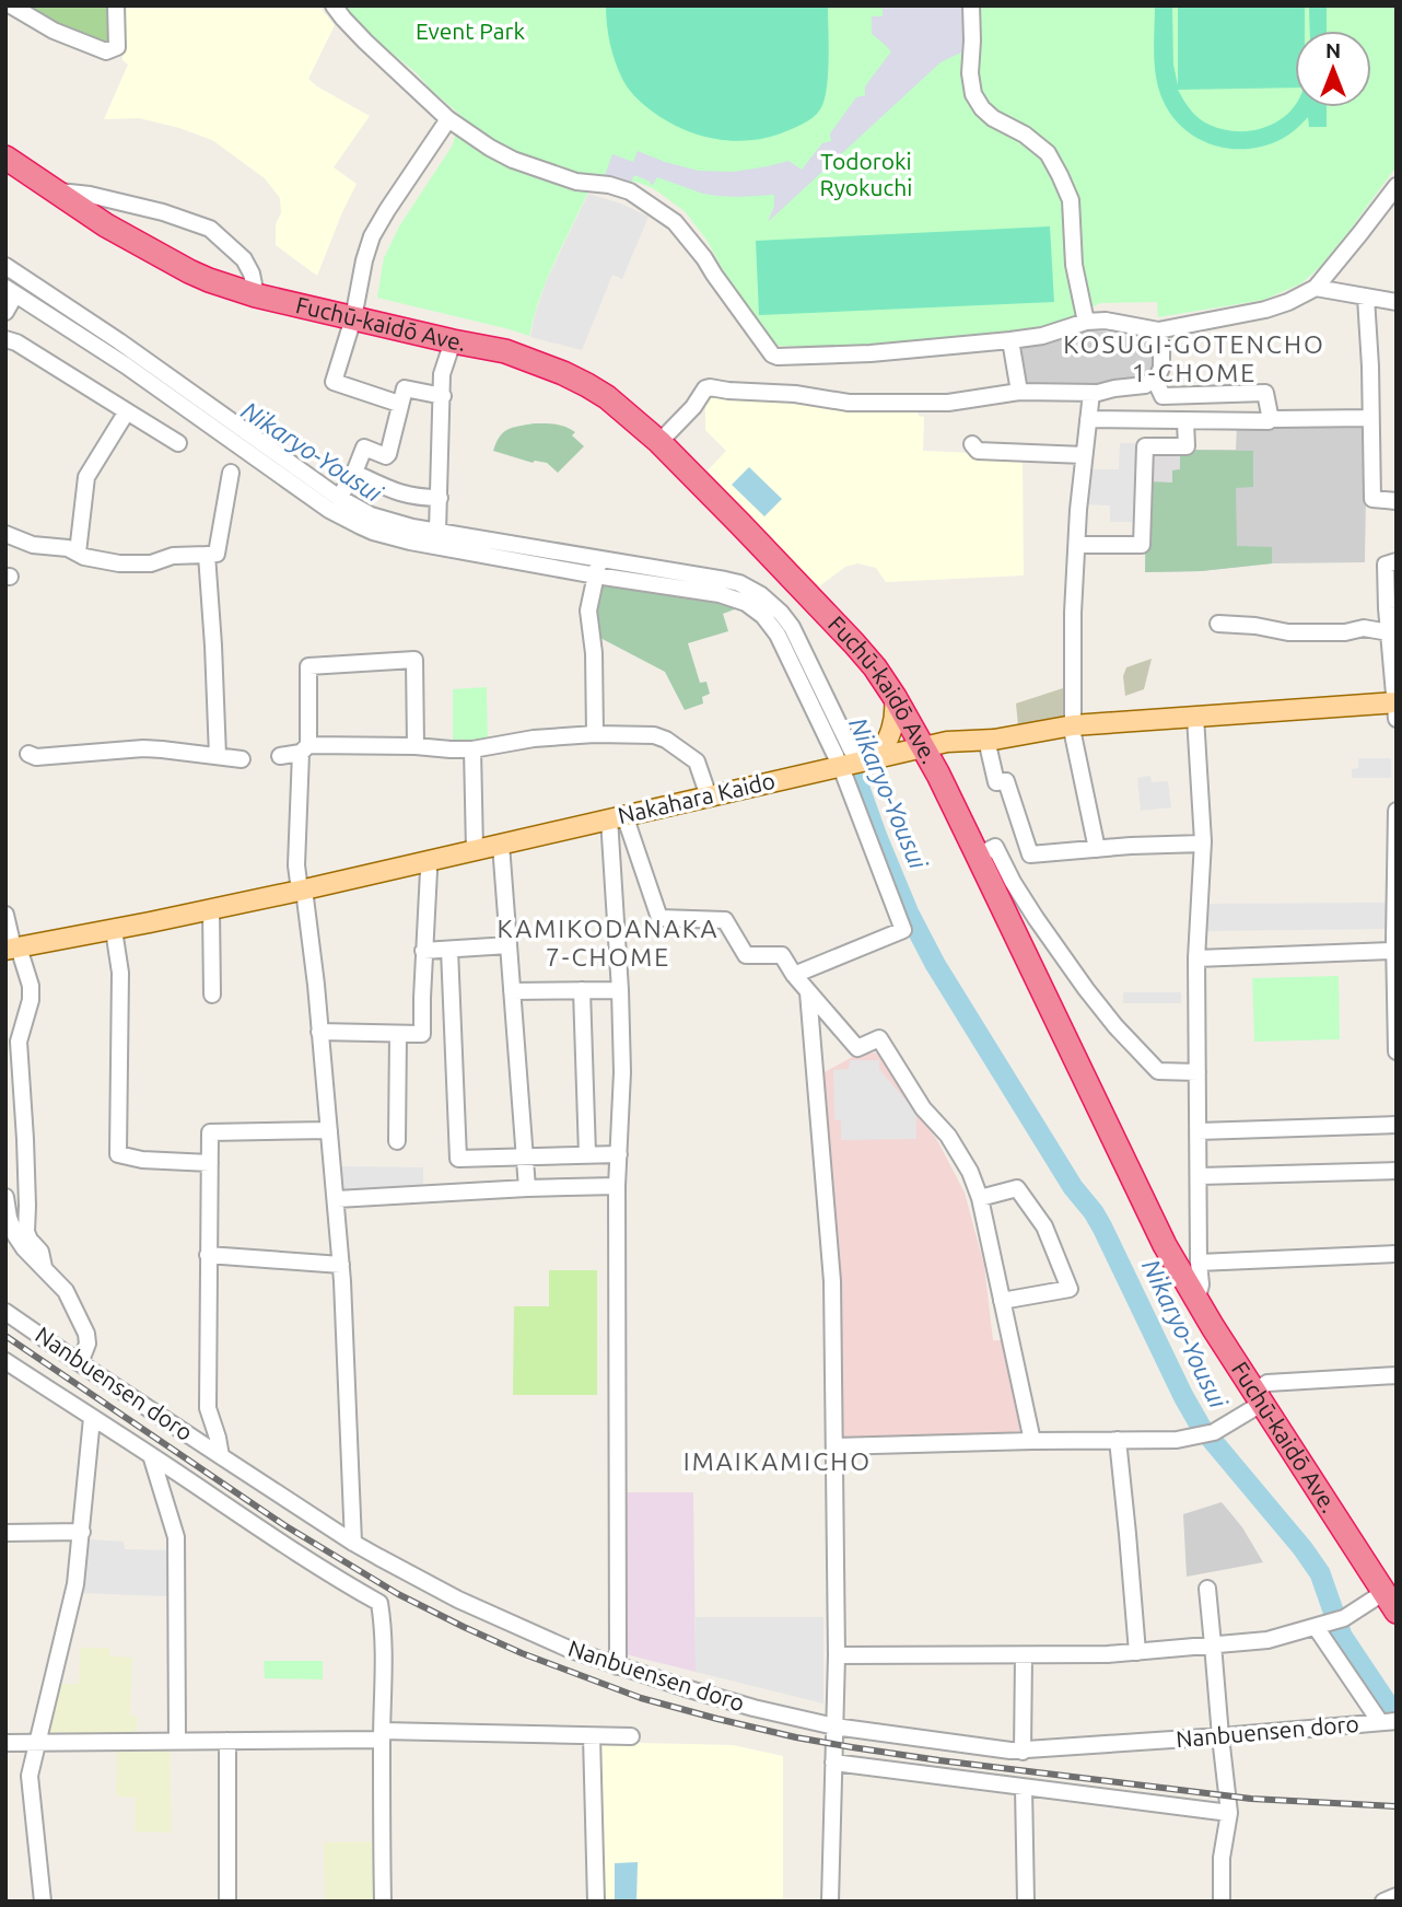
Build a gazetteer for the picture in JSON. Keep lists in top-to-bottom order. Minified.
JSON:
{"streets":{"highway":["Fuchū-kaidō Ave."],"main road":["Nakahara Kaido"],"street":["Nanbuensen doro"]},"crossings":[["Fuchū-kaidō Ave.","Nakahara Kaido"]],"districts":["KOSUGI-GOTENCHO 1-CHOME","KAMIKODANAKA 7-CHOME","IMAIKAMICHO"],"water":["Nikaryo-Yousui"],"parks":["Event Park","Todoroki Ryokuchi"],"north":"top"}
